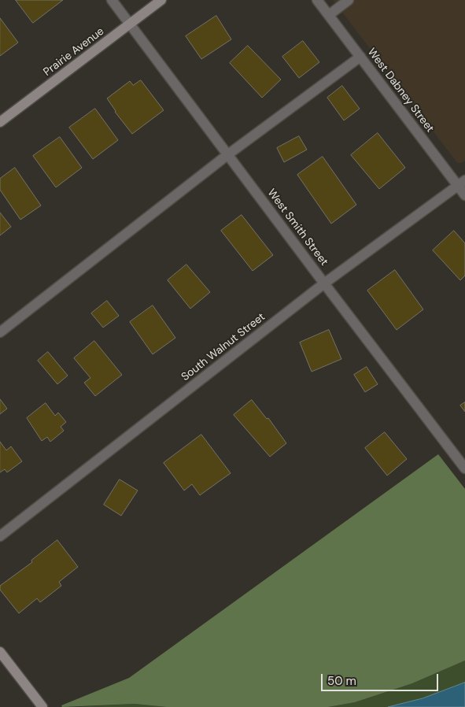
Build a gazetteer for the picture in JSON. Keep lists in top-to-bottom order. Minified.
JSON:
{"streets":{"street":["Prairie Avenue","West Dabney Street","West Smith Street","South Walnut Street"]},"crossings":[["Prairie Avenue","West Smith Street"],["West Dabney Street","South Walnut Street"],["West Smith Street","South Walnut Street"]],"scale_bar":"50 m"}
